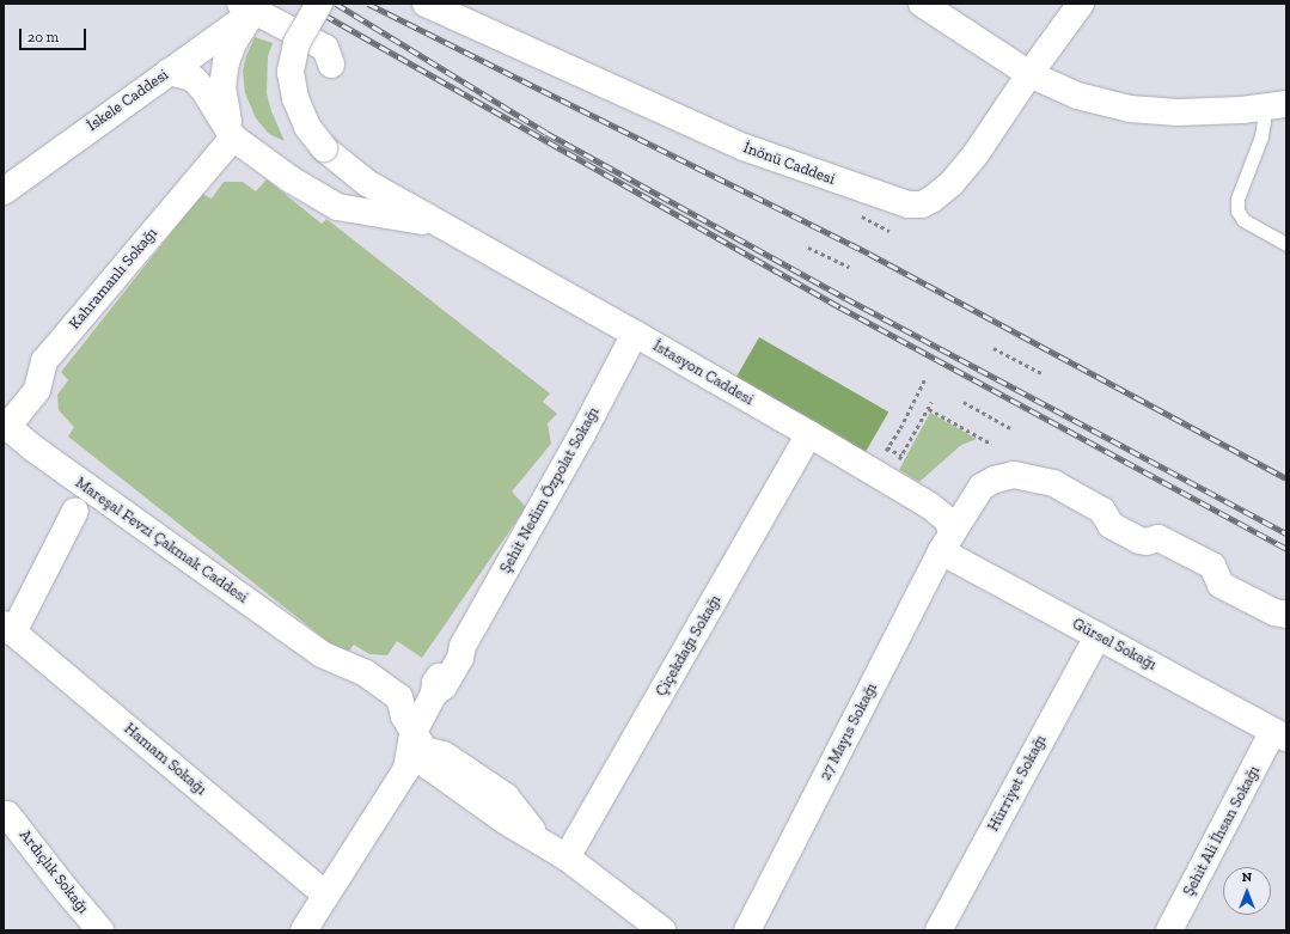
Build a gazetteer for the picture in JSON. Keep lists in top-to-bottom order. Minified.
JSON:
{"streets":{"street":["İskele Caddesi","İnönü Caddesi","Kahramanlı Sokağı","İstasyon Caddesi","Şehit Nedim Özpolat Sokağı","Mareşal Fevzi Çakmak Caddesi","Gürsel Sokağı","Çiçekdağı Sokağı","27 Mayıs Sokağı","Hamam Sokağı","Hürriyet Sokağı","Şehit Ali İhsan Sokağı","Ardıçlık Sokağı"]},"crossings":[["Kahramanlı Sokağı","Mareşal Fevzi Çakmak Caddesi"],["İstasyon Caddesi","Şehit Nedim Özpolat Sokağı"],["İstasyon Caddesi","Gürsel Sokağı"],["İstasyon Caddesi","Çiçekdağı Sokağı"],["İstasyon Caddesi","27 Mayıs Sokağı"],["Şehit Nedim Özpolat Sokağı","Mareşal Fevzi Çakmak Caddesi"],["Şehit Nedim Özpolat Sokağı","Hamam Sokağı"],["Gürsel Sokağı","27 Mayıs Sokağı"],["Gürsel Sokağı","Hürriyet Sokağı"],["Gürsel Sokağı","Şehit Ali İhsan Sokağı"]],"scale_bar":"20 m","north":"top"}
